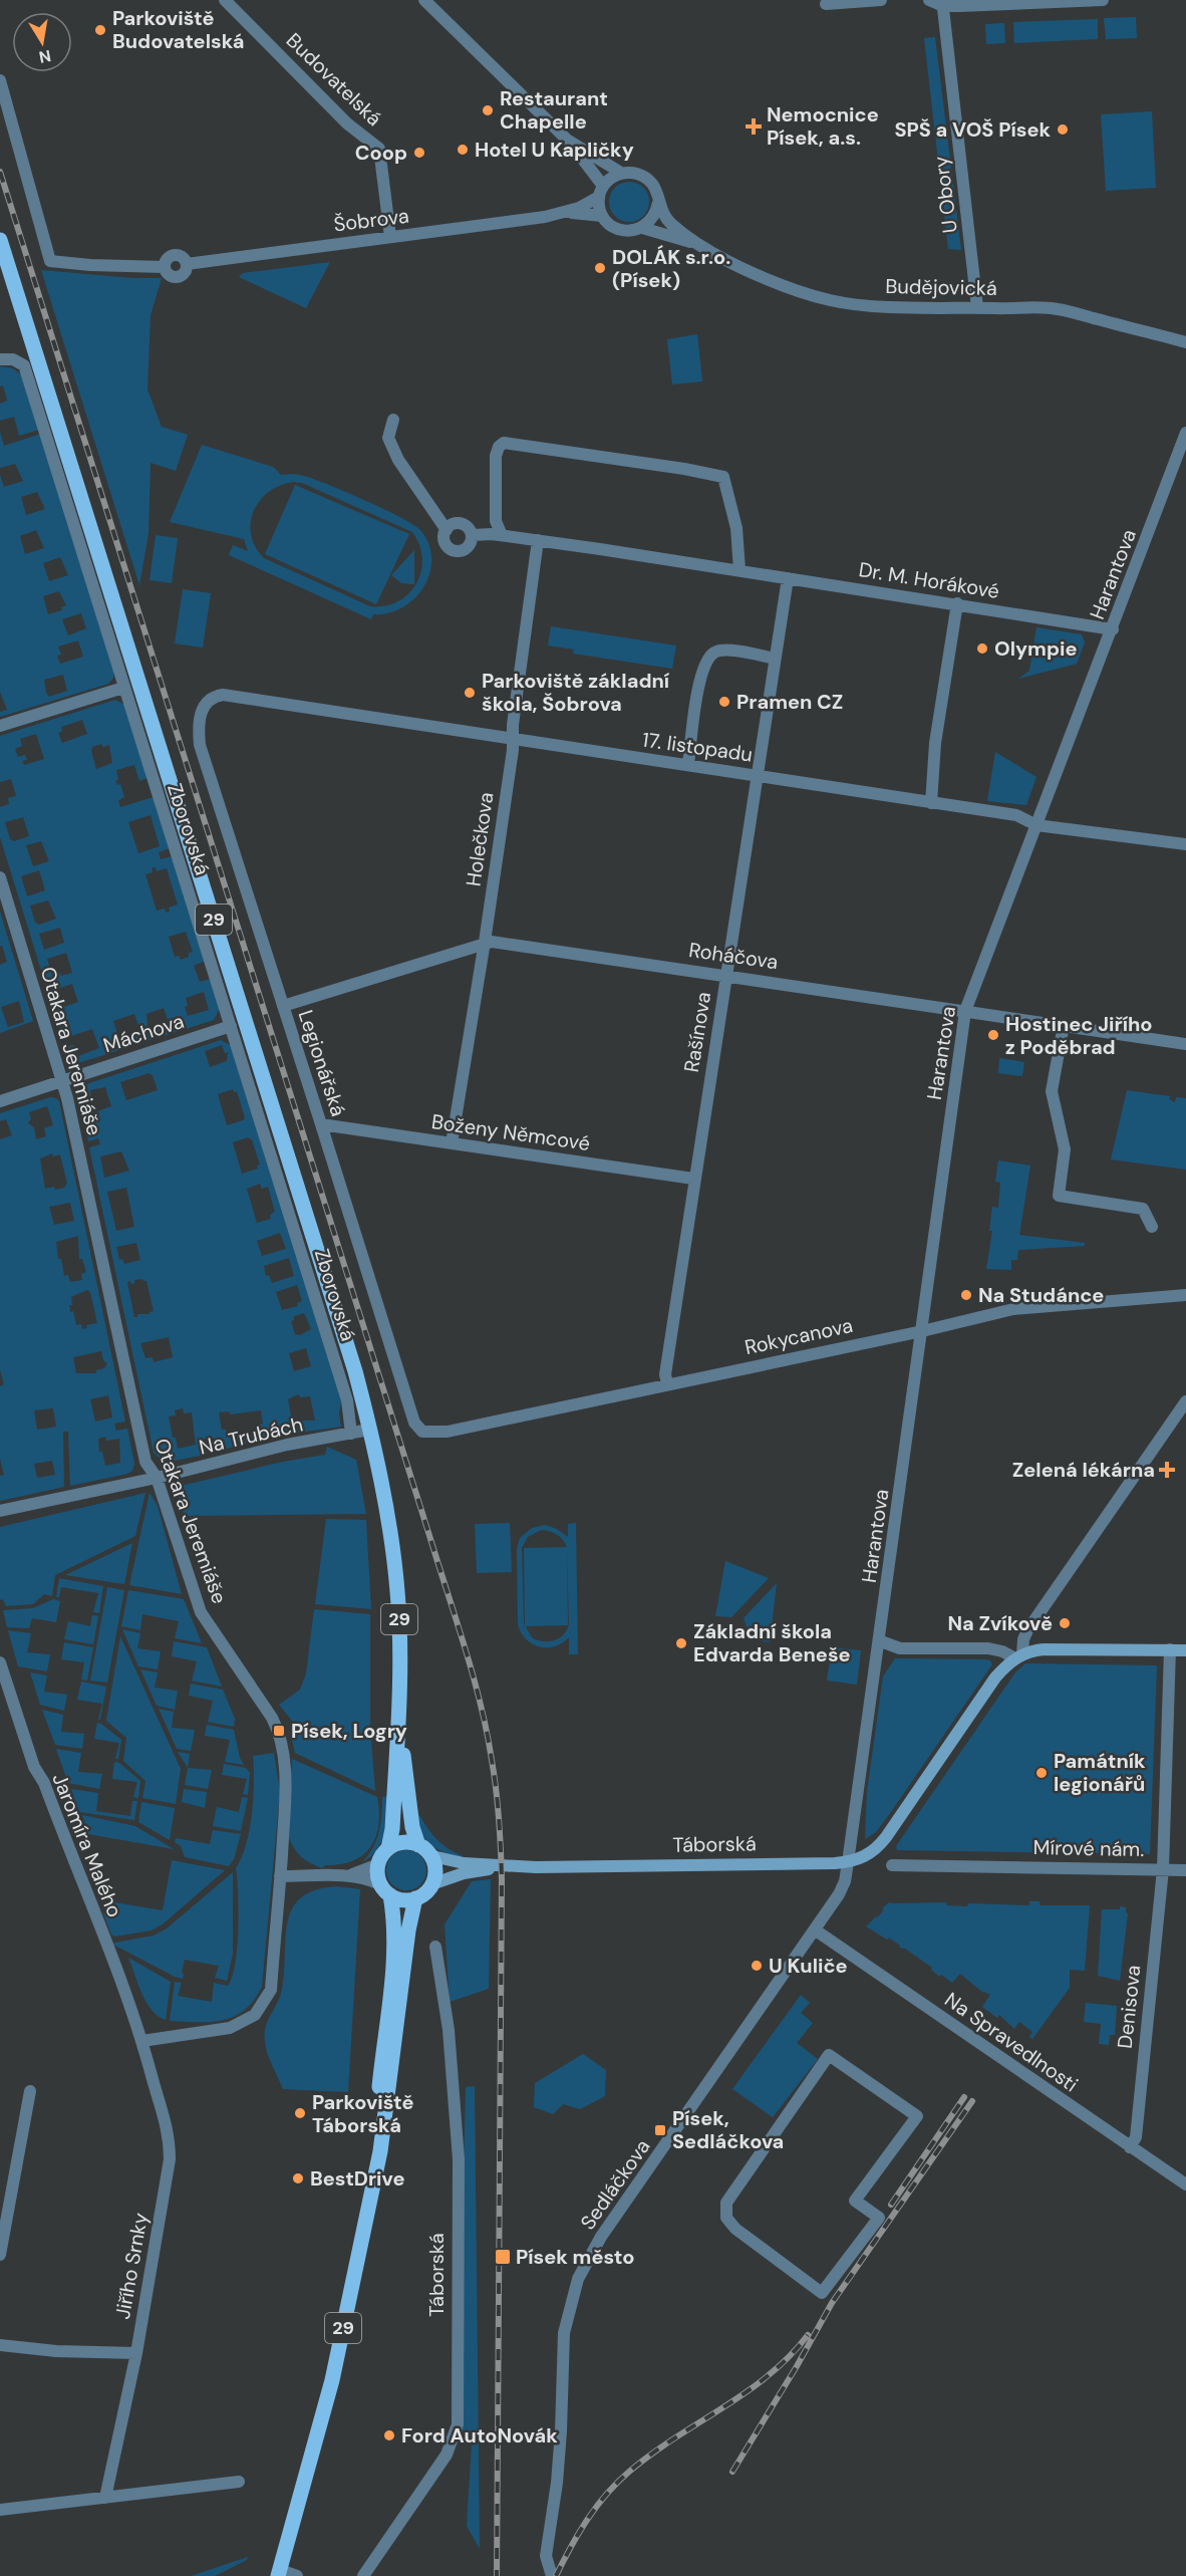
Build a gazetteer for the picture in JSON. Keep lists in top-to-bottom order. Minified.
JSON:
{"streets":{"main road":["29","Táborská"],"street":["Budovatelská","U Obory","Šobrova","Budějovická","Harantova","Dr. M. Horákové","17. listopadu","Zborovská","Holečkova","Roháčova","Rašínova","Máchova","Otakara Jeremiáše","Legionářská","Boženy Němcové","Rokycanova","Na Trubách","Jaromíra Malého","Mírové nám.","Denisova","Na Spravedlnosti","Sedláčkova","Jiřího Srnky"]},"crossings":[["Budovatelská","Šobrova"],["U Obory","Budějovická"],["Šobrova","Budějovická"],["Harantova","Dr. M. Horákové"],["Harantova","17. listopadu"],["Harantova","Roháčova"],["Harantova","Rokycanova"],["Dr. M. Horákové","Holečkova"],["Dr. M. Horákové","Rašínova"],["17. listopadu","Holečkova"],["17. listopadu","Rašínova"],["17. listopadu","Legionářská"],["Zborovská","Máchova"],["Zborovská","Na Trubách"],["Holečkova","Roháčova"],["Holečkova","Boženy Němcové"],["29","Na Trubách"],["29","Táborská"],["Roháčova","Rašínova"],["Roháčova","Legionářská"],["Rašínova","Boženy Němcové"],["Rašínova","Rokycanova"],["Máchova","Otakara Jeremiáše"],["Otakara Jeremiáše","Na Trubách"],["Otakara Jeremiáše","Jaromíra Malého"],["Otakara Jeremiáše","Jiřího Srnky"],["Legionářská","Boženy Němcové"],["Legionářská","Rokycanova"],["Táborská","Sedláčkova"],["Jaromíra Malého","Jiřího Srnky"],["Mírové nám.","Denisova"],["Denisova","Na Spravedlnosti"],["Na Spravedlnosti","Sedláčkova"]],"places":{"other":["Parkoviště Budovatelská","Restaurant Chapelle","SPŠ a VOŠ Písek","Hotel U Kapličky","Coop","DOLÁK s.r.o. (Písek)","Olympie","Parkoviště základní škola, Šobrova","Pramen CZ","Hostinec Jiřího z Poděbrad","Na Studánce","Na Zvíkově","Základní škola Edvarda Beneše","Památník legionářů","U Kuliče","Parkoviště Táborská","BestDrive","Ford AutoNovák"],"health":["Nemocnice Písek, a.s.","Zelená lékárna"],"transit":["Písek, Logry","Písek, Sedláčkova","Písek město"]},"north":"bottom"}
